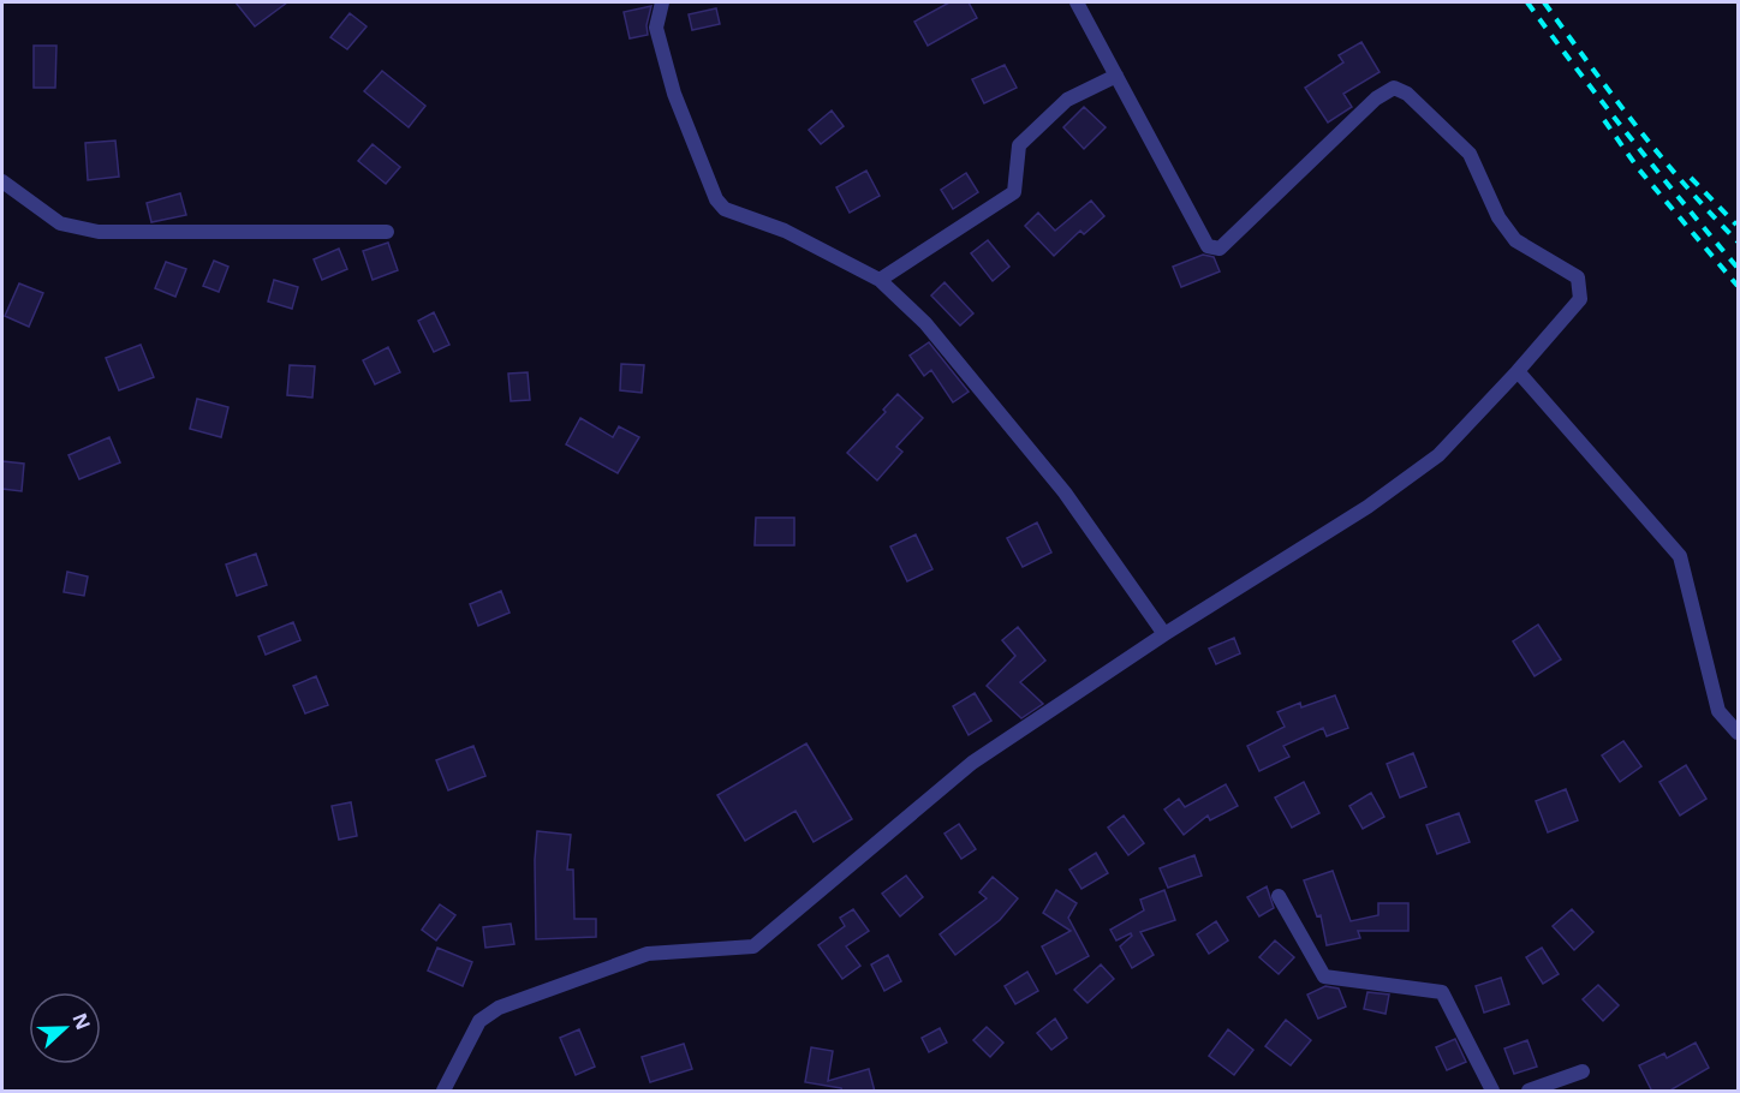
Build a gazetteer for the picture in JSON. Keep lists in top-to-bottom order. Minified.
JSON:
{"north":"right"}
